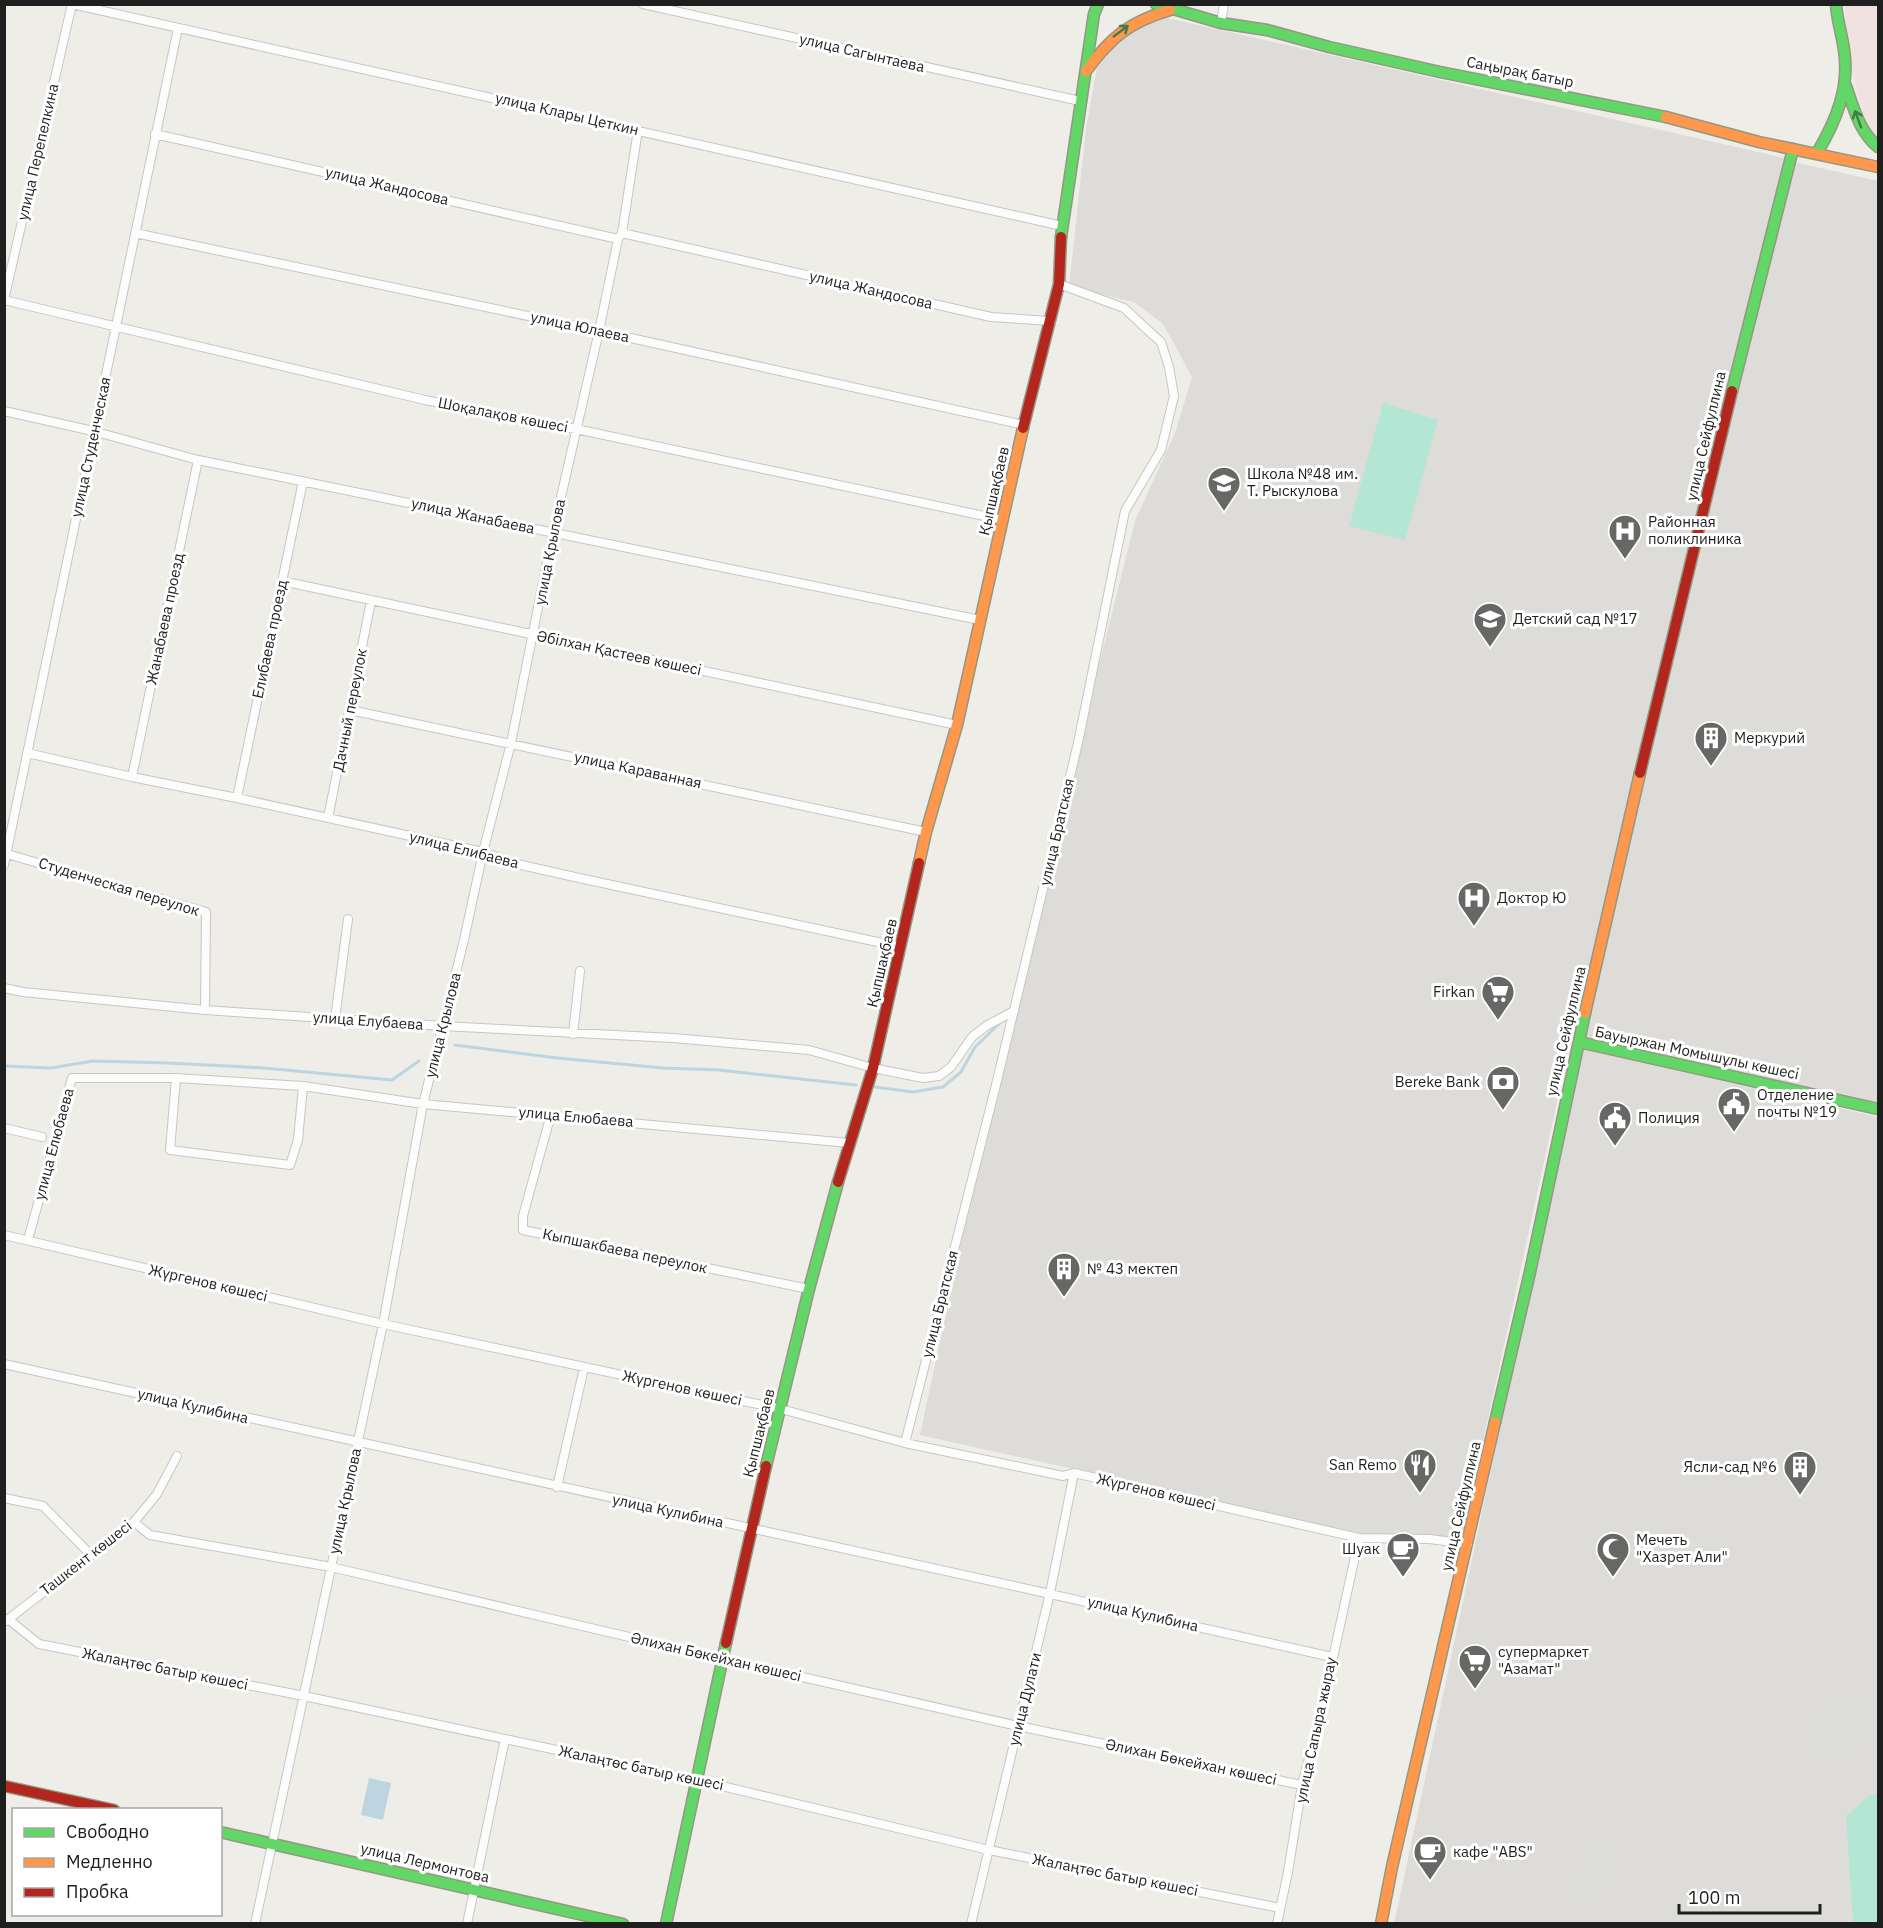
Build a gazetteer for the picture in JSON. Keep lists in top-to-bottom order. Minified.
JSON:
{"streets":{"street":["улица Сагынтаева","Саңырақ батыр","улица Клары Цеткин","улица Перепелкина","улица Жандосова","улица Юлаева","Шоқалақов көшесі","улица Сейфуллина","улица Студенческая","Қыпшақбаев","улица Жанабаева","улица Крылова","Жанабаева проезд","Елибаева проезд","Әбілхан Қастеев көшесі","Дачный переулок","улица Караванная","улица Братская","улица Елибаева","Студенческая переулок","улица Елубаева","Бауыржан Момышұлы көшесі","улица Елюбаева","Кыпшакбаева переулок","Жүргенов көшесі","улица Кулибина","Ташкент көшесі","Әлихан Бөкейхан көшесі","Жалаңтөс батыр көшесі","улица Дулати","улица Сапыра жырау","улица Лермонтова"]},"crossings":[["улица Сагынтаева","Қыпшақбаев"],["Саңырақ батыр","улица Сейфуллина"],["улица Клары Цеткин","улица Перепелкина"],["улица Клары Цеткин","улица Студенческая"],["улица Клары Цеткин","Қыпшақбаев"],["улица Клары Цеткин","улица Крылова"],["улица Перепелкина","Шоқалақов көшесі"],["улица Жандосова","улица Студенческая"],["улица Жандосова","Қыпшақбаев"],["улица Жандосова","улица Крылова"],["улица Юлаева","улица Студенческая"],["улица Юлаева","Қыпшақбаев"],["улица Юлаева","улица Крылова"],["Шоқалақов көшесі","улица Студенческая"],["Шоқалақов көшесі","Қыпшақбаев"],["Шоқалақов көшесі","улица Крылова"],["улица Сейфуллина","Бауыржан Момышұлы көшесі"],["улица Сейфуллина","Жүргенов көшесі"],["улица Студенческая","улица Жанабаева"],["улица Студенческая","улица Елибаева"],["улица Студенческая","Студенческая переулок"],["Қыпшақбаев","улица Жанабаева"],["Қыпшақбаев","Әбілхан Қастеев көшесі"],["Қыпшақбаев","улица Караванная"],["Қыпшақбаев","улица Братская"],["Қыпшақбаев","улица Елибаева"],["Қыпшақбаев","улица Елубаева"],["Қыпшақбаев","улица Елюбаева"],["Қыпшақбаев","Кыпшакбаева переулок"],["Қыпшақбаев","Жүргенов көшесі"],["Қыпшақбаев","улица Кулибина"],["Қыпшақбаев","Әлихан Бөкейхан көшесі"],["Қыпшақбаев","Жалаңтөс батыр көшесі"],["улица Жанабаева","улица Крылова"],["улица Жанабаева","Жанабаева проезд"],["улица Жанабаева","Елибаева проезд"],["улица Крылова","Әбілхан Қастеев көшесі"],["улица Крылова","улица Караванная"],["улица Крылова","улица Елибаева"],["улица Крылова","улица Елубаева"],["улица Крылова","улица Елюбаева"],["улица Крылова","Жүргенов көшесі"],["улица Крылова","улица Кулибина"],["улица Крылова","Әлихан Бөкейхан көшесі"],["улица Крылова","Жалаңтөс батыр көшесі"],["улица Крылова","улица Лермонтова"],["Жанабаева проезд","улица Елибаева"],["Елибаева проезд","Әбілхан Қастеев көшесі"],["Елибаева проезд","улица Елибаева"],["Әбілхан Қастеев көшесі","Дачный переулок"],["Дачный переулок","улица Караванная"],["Дачный переулок","улица Елибаева"],["улица Братская","улица Елубаева"],["улица Братская","Жүргенов көшесі"],["Студенческая переулок","улица Елубаева"],["улица Елюбаева","Кыпшакбаева переулок"],["улица Елюбаева","Жүргенов көшесі"],["Жүргенов көшесі","улица Дулати"],["Жүргенов көшесі","улица Сапыра жырау"],["улица Кулибина","улица Дулати"],["улица Кулибина","улица Сапыра жырау"],["Ташкент көшесі","Әлихан Бөкейхан көшесі"],["Ташкент көшесі","Жалаңтөс батыр көшесі"],["Әлихан Бөкейхан көшесі","улица Дулати"],["Әлихан Бөкейхан көшесі","улица Сапыра жырау"],["Жалаңтөс батыр көшесі","улица Дулати"],["Жалаңтөс батыр көшесі","улица Сапыра жырау"]],"places":{"school or university":["Школа №48 им. Т. Рыскулова","Детский сад №17"],"hospital":["Районная поликлиника","Доктор Ю"],"building":["Меркурий","№ 43 мектеп","Ясли-сад №6"],"supermarket":["Firkan","супермаркет \"Азамат\""],"bank":["Bereke Bank"],"public building":["Отделение почты №19","Полиция"],"restaurant":["San Remo"],"cafe":["Шуак","кафе \"ABS\""],"mosque":["Мечеть \"Хазрет Али\""]},"legend":["Свободно","Медленно","Пробка"],"scale_bar":"100 m"}
